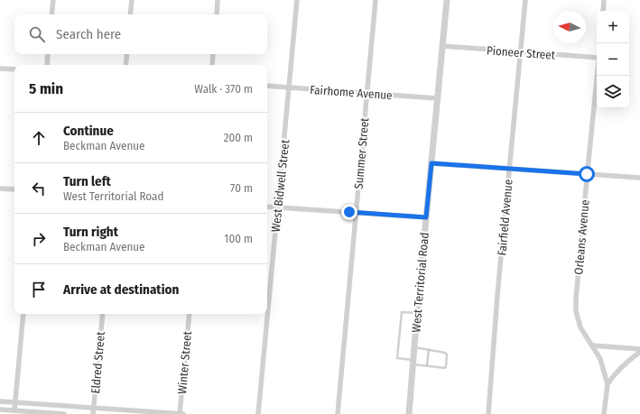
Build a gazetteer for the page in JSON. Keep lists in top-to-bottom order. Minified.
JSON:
{"streets":{"street":["Pioneer Street","Fairhome Avenue","Summer Street","West Bidwell Street","Fairfield Avenue","Orleans Avenue","West Territorial Road","Eldred Street","Winter Street"]},"crossings":[["Pioneer Street","Fairfield Avenue"],["Pioneer Street","West Territorial Road"],["Fairhome Avenue","Summer Street"],["Fairhome Avenue","West Bidwell Street"],["Fairhome Avenue","West Territorial Road"]],"north":"left","page":{"map_buttons":["+","−"],"search":"Search here","heading":["5 min","Walk · 370 m"],"list":[["Continue","Beckman Avenue","200 m"],["Turn left","West Territorial Road","70 m"],["Turn right","Beckman Avenue","100 m"],"Arrive at destination"]}}
